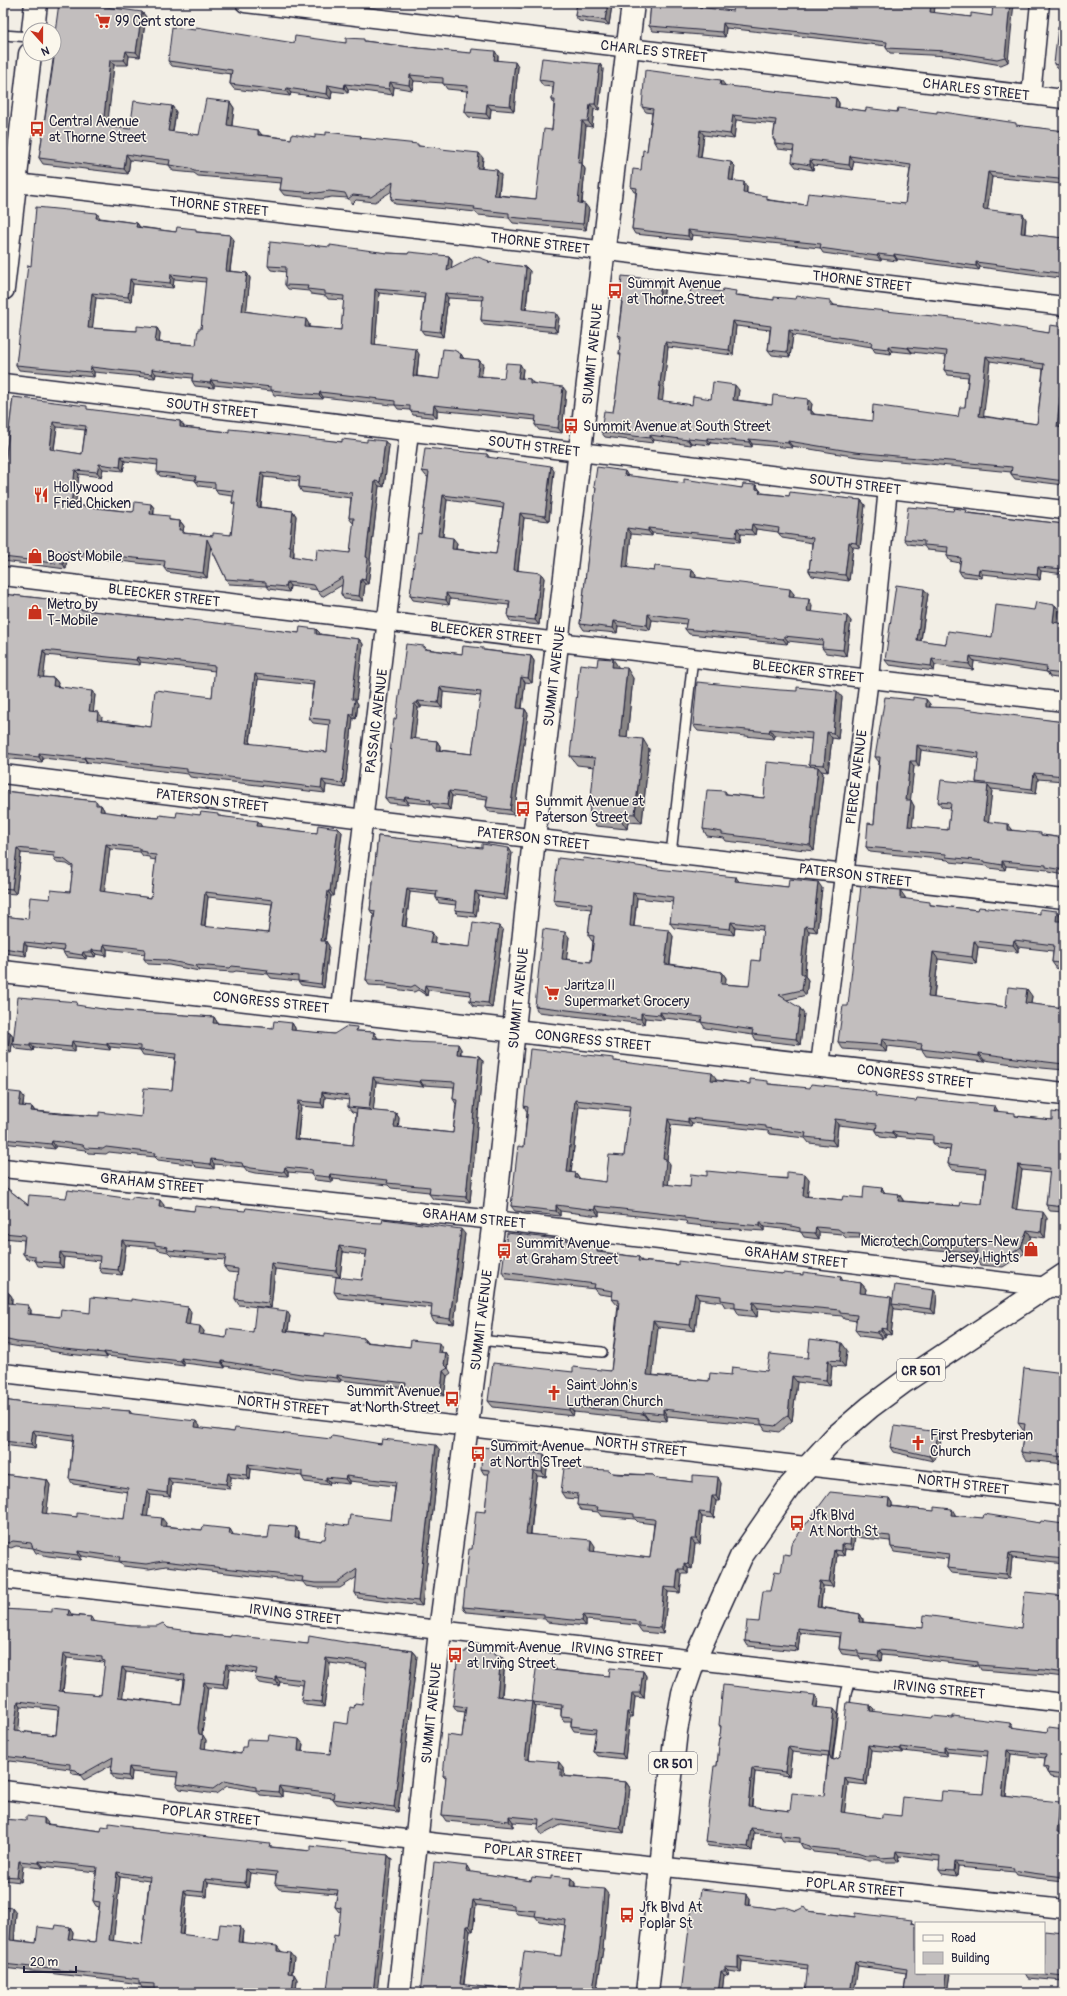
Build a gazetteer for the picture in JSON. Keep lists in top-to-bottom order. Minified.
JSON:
{"streets":{"street":["CHARLES STREET","THORNE STREET","SUMMIT AVENUE","SOUTH STREET","BLEECKER STREET","PASSAIC AVENUE","PIERCE AVENUE","PATERSON STREET","CONGRESS STREET","GRAHAM STREET","CR 501","NORTH STREET","IRVING STREET","POPLAR STREET"]},"crossings":[["CHARLES STREET","SUMMIT AVENUE"],["THORNE STREET","SUMMIT AVENUE"],["SUMMIT AVENUE","SOUTH STREET"],["SUMMIT AVENUE","BLEECKER STREET"],["SUMMIT AVENUE","PATERSON STREET"],["SUMMIT AVENUE","CONGRESS STREET"],["SUMMIT AVENUE","GRAHAM STREET"],["SUMMIT AVENUE","NORTH STREET"],["SUMMIT AVENUE","IRVING STREET"],["SUMMIT AVENUE","POPLAR STREET"],["SOUTH STREET","PASSAIC AVENUE"],["SOUTH STREET","PIERCE AVENUE"],["BLEECKER STREET","PASSAIC AVENUE"],["BLEECKER STREET","PIERCE AVENUE"],["PASSAIC AVENUE","PATERSON STREET"],["PASSAIC AVENUE","CONGRESS STREET"],["PIERCE AVENUE","PATERSON STREET"],["PIERCE AVENUE","CONGRESS STREET"],["GRAHAM STREET","CR 501"],["CR 501","NORTH STREET"],["CR 501","IRVING STREET"],["CR 501","POPLAR STREET"]],"places":{"supermarket":["99 Cent store","Jaritza II Supermarket Grocery"],"bus stop":["Central Avenue at Thorne Street","Summit Avenue at Thorne Street","Summit Avenue at South Street","Summit Avenue at Paterson Street","Summit Avenue at Graham Street","Summit Avenue at North Street","Summit Avenue at North STreet","Jfk Blvd At North St","Summit Avenue at Irving Street","Jfk Blvd At Poplar St"],"restaurant":["Hollywood Fried Chicken"],"shop":["Boost Mobile","Metro by T-Mobile","Microtech Computers-New Jersey Hights"],"church":["Saint John's Lutheran Church","First Presbyterian Church"]},"legend":["Road","Building"],"scale_bar":"20 m","north":"bottom"}
